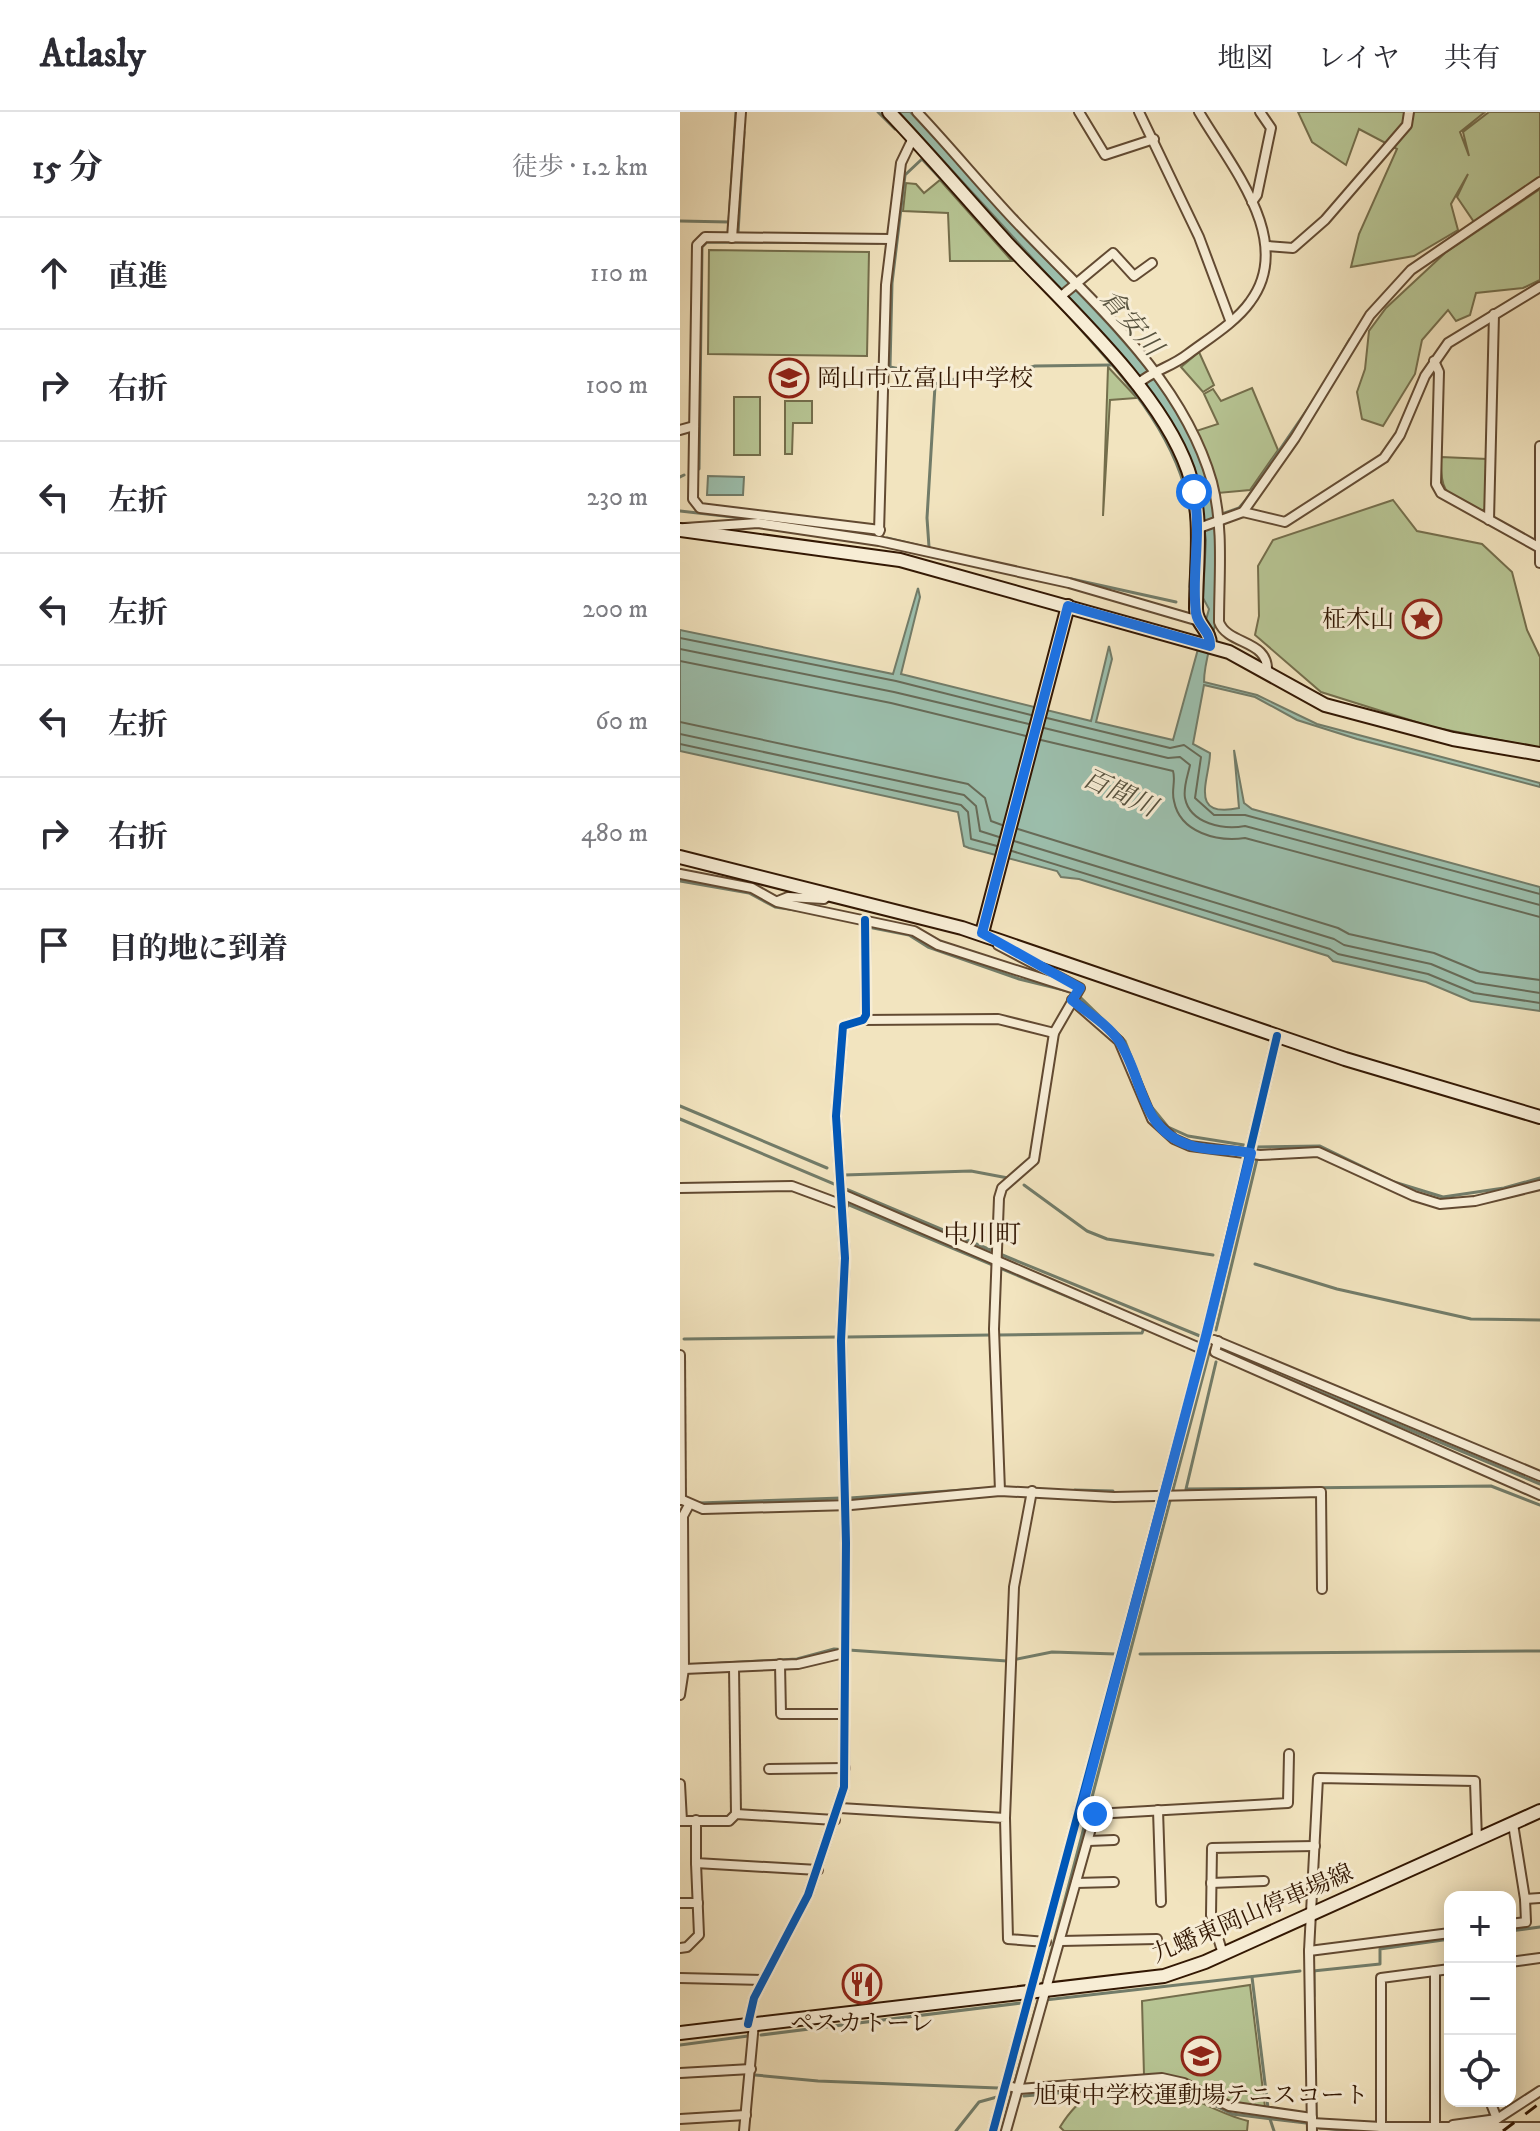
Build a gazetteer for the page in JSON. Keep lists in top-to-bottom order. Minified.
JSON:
{"streets":{"street":["九蟠東岡山停車場線"]},"districts":["中川町"],"water":["倉安川","百間川"],"places":{"school or university":["岡山市立富山中学校","旭東中学校運動場テニスコート"],"place":["柾木山"],"restaurant":["ペスカトーレ"]},"page":{"header":"Atlasly","nav":["地図","レイヤ","共有"],"heading":["15 分","徒歩 · 1.2 km"],"list":[["直進","110 m"],["右折","100 m"],["左折","230 m"],["左折","200 m"],["左折","60 m"],["右折","480 m"],"目的地に到着"],"map_buttons":["+","−"]}}
